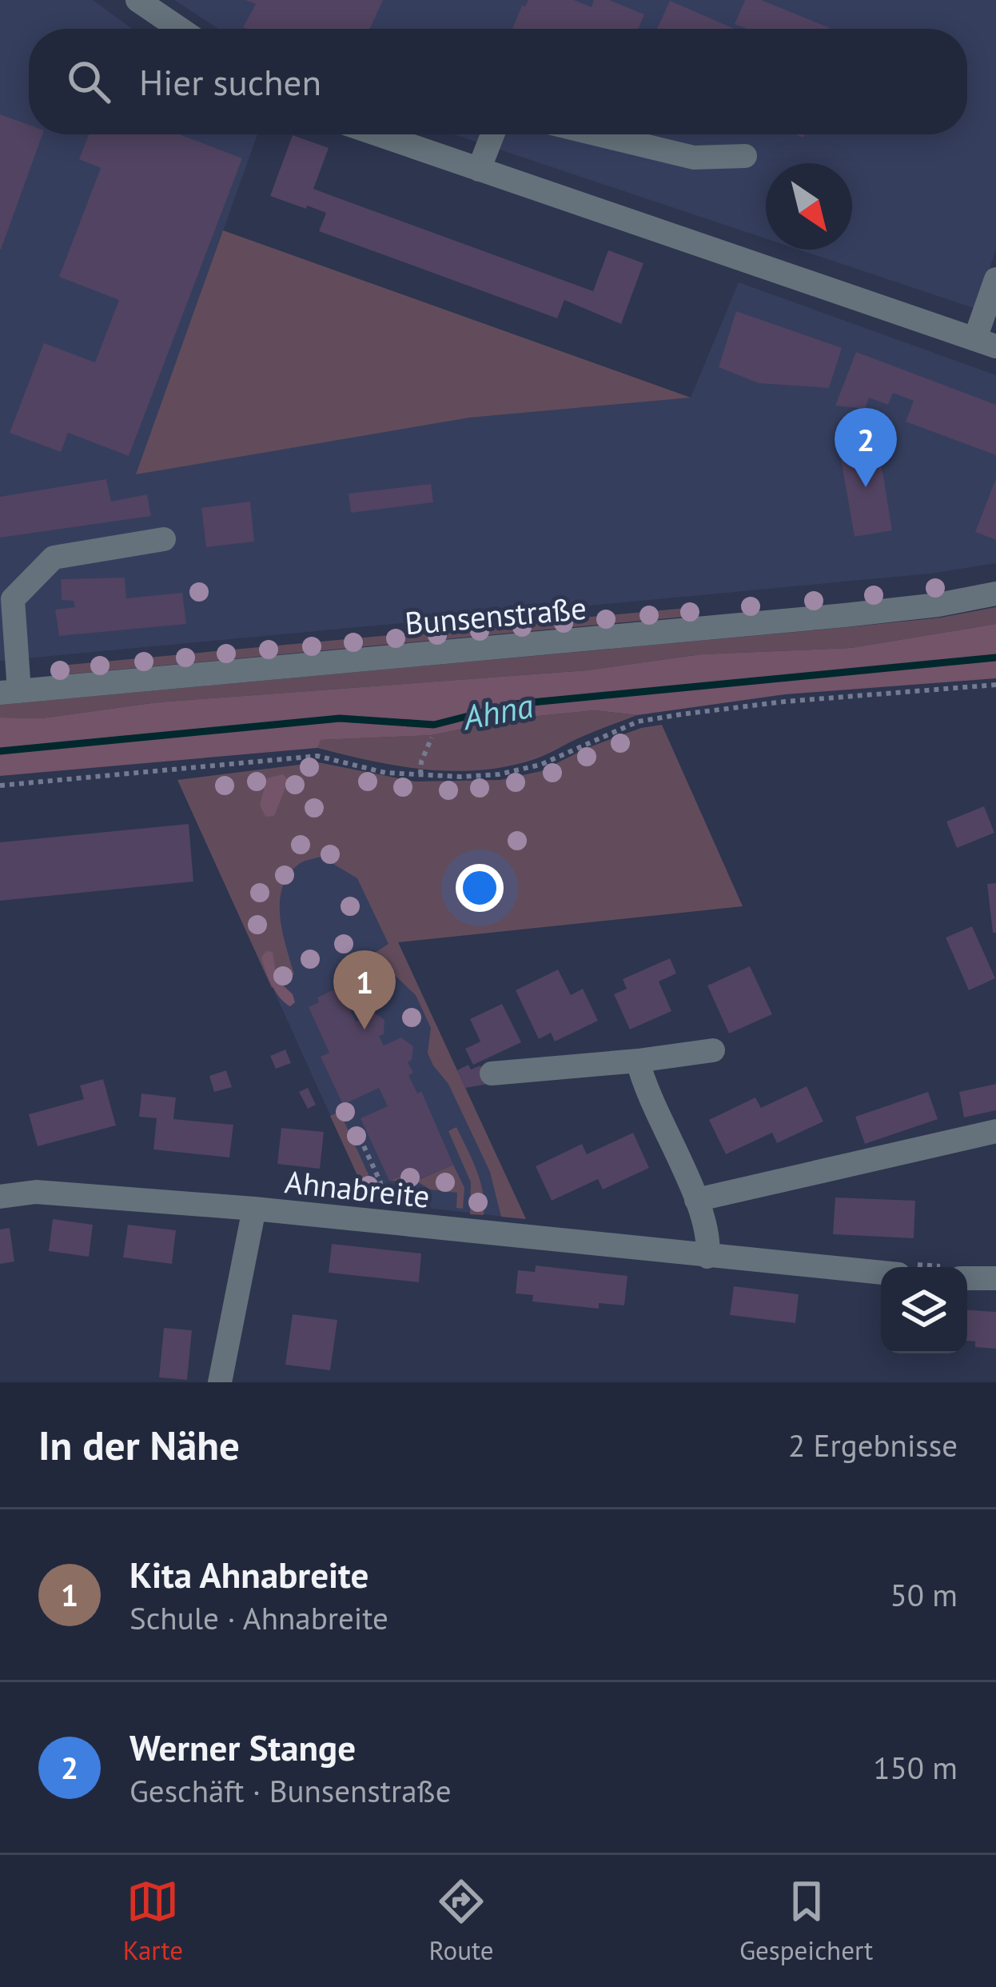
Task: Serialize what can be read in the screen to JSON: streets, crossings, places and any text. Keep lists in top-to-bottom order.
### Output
{
  "streets": {
    "street": ["Bunsenstraße", "Ahnabreite"]
  },
  "water": ["Ahna"],
  "north": "bottom right",
  "page": {
    "search": "Hier suchen",
    "pins": ["2", "1"],
    "heading": ["In der Nähe", "2 Ergebnisse"],
    "list": [
      {
        "mark": "1",
        "name": "Kita Ahnabreite",
        "note": "Schule · Ahnabreite",
        "value": "50 m"
      },
      {
        "mark": "2",
        "name": "Werner Stange",
        "note": "Geschäft · Bunsenstraße",
        "value": "150 m"
      }
    ],
    "nav": ["Karte", "Route", "Gespeichert"]
  }
}
